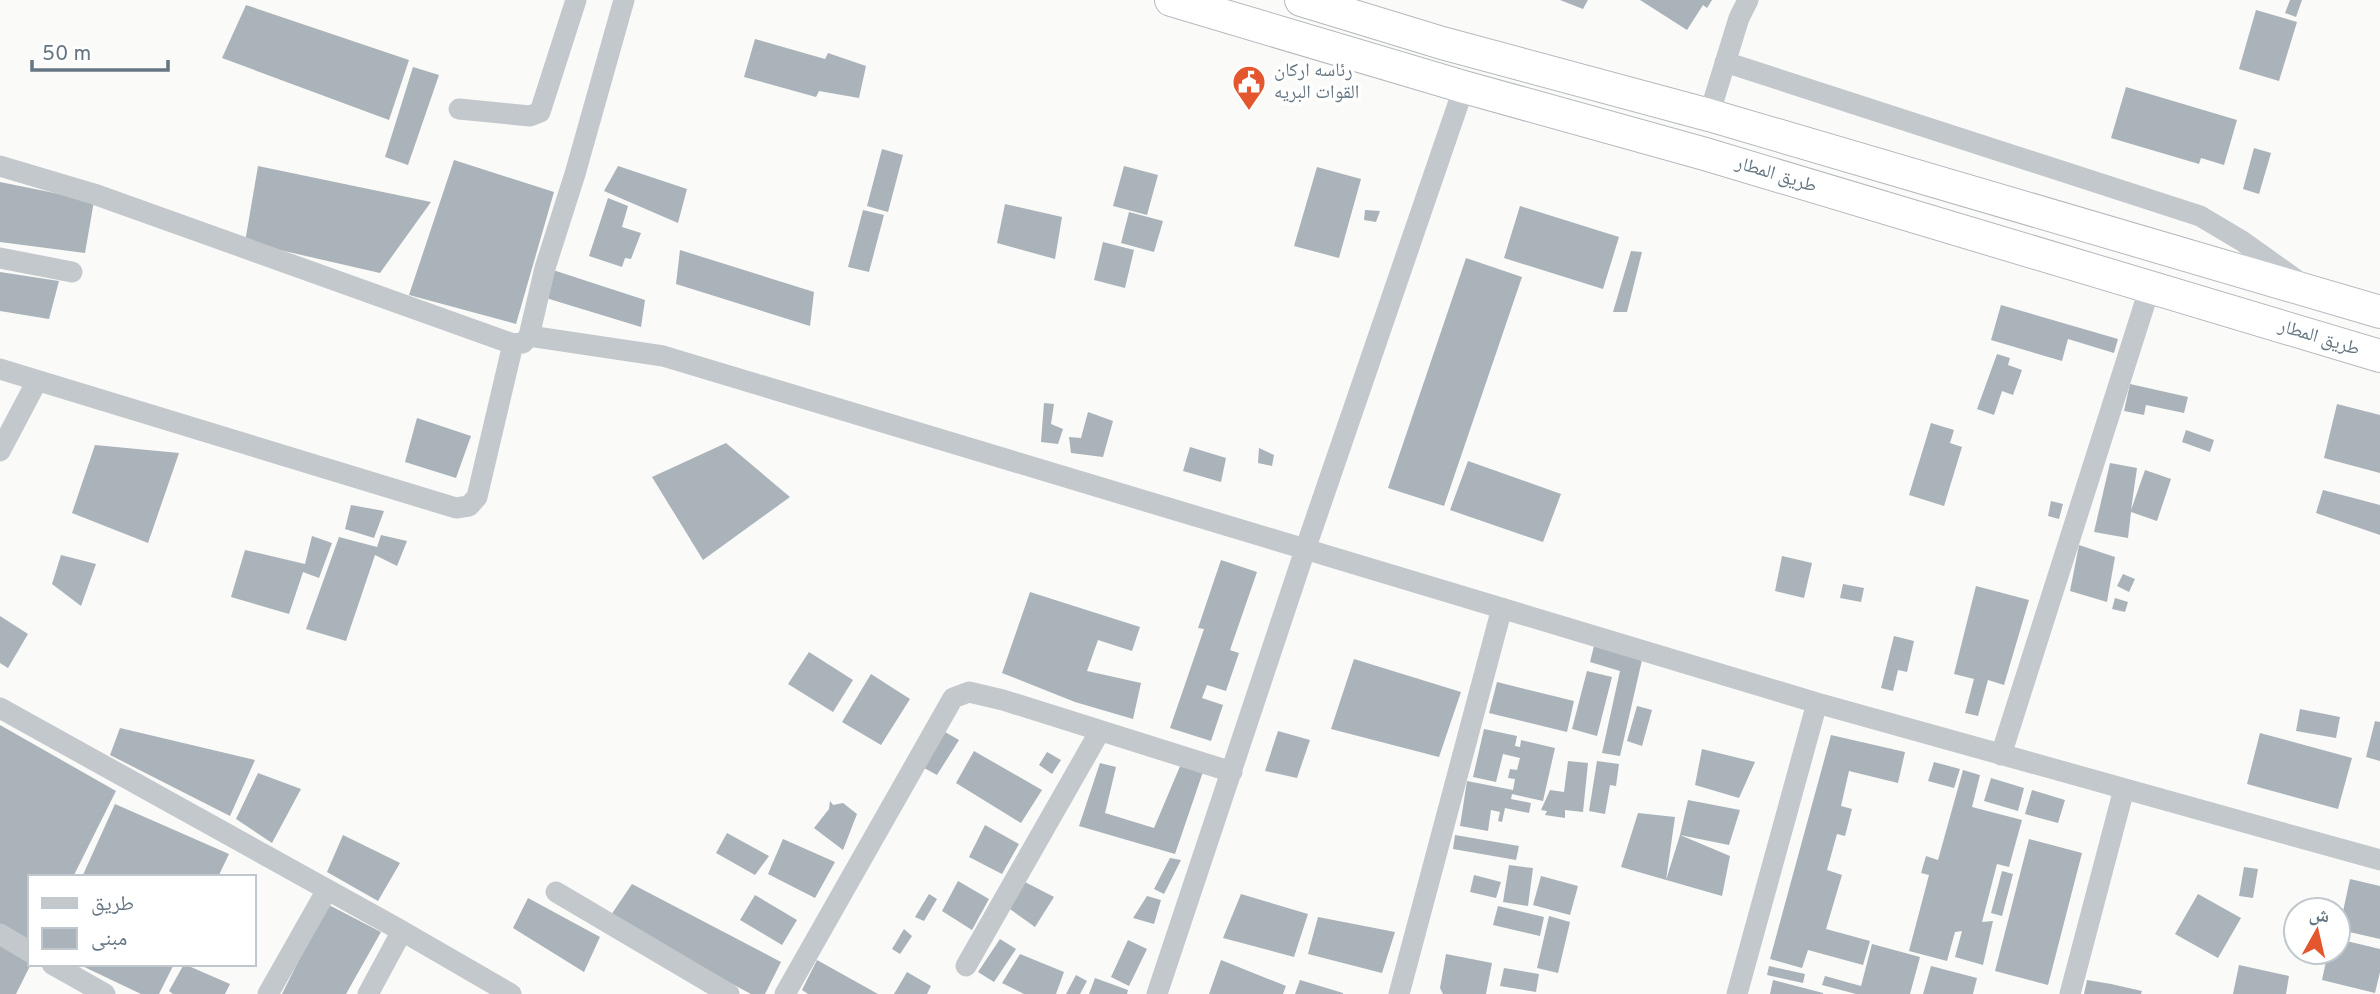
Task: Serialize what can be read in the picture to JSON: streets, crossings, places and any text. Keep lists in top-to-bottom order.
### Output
{
  "streets": {
    "highway": ["طريق المطار"]
  },
  "places": {
    "public building": ["رئاسه اركان القوات البريه"]
  },
  "legend": ["طريق", "مبنى"],
  "scale_bar": "50 m",
  "north": "top"
}
